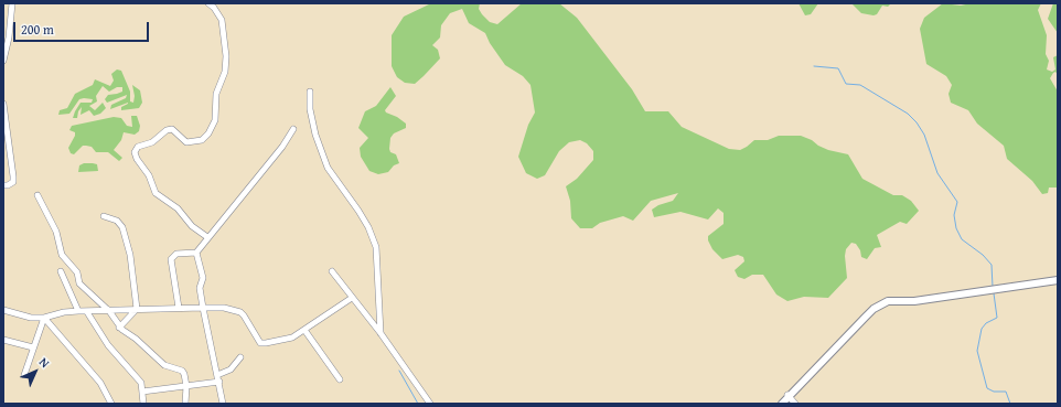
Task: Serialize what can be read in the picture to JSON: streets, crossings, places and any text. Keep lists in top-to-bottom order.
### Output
{
  "scale_bar": "200 m",
  "north": "top right"
}
